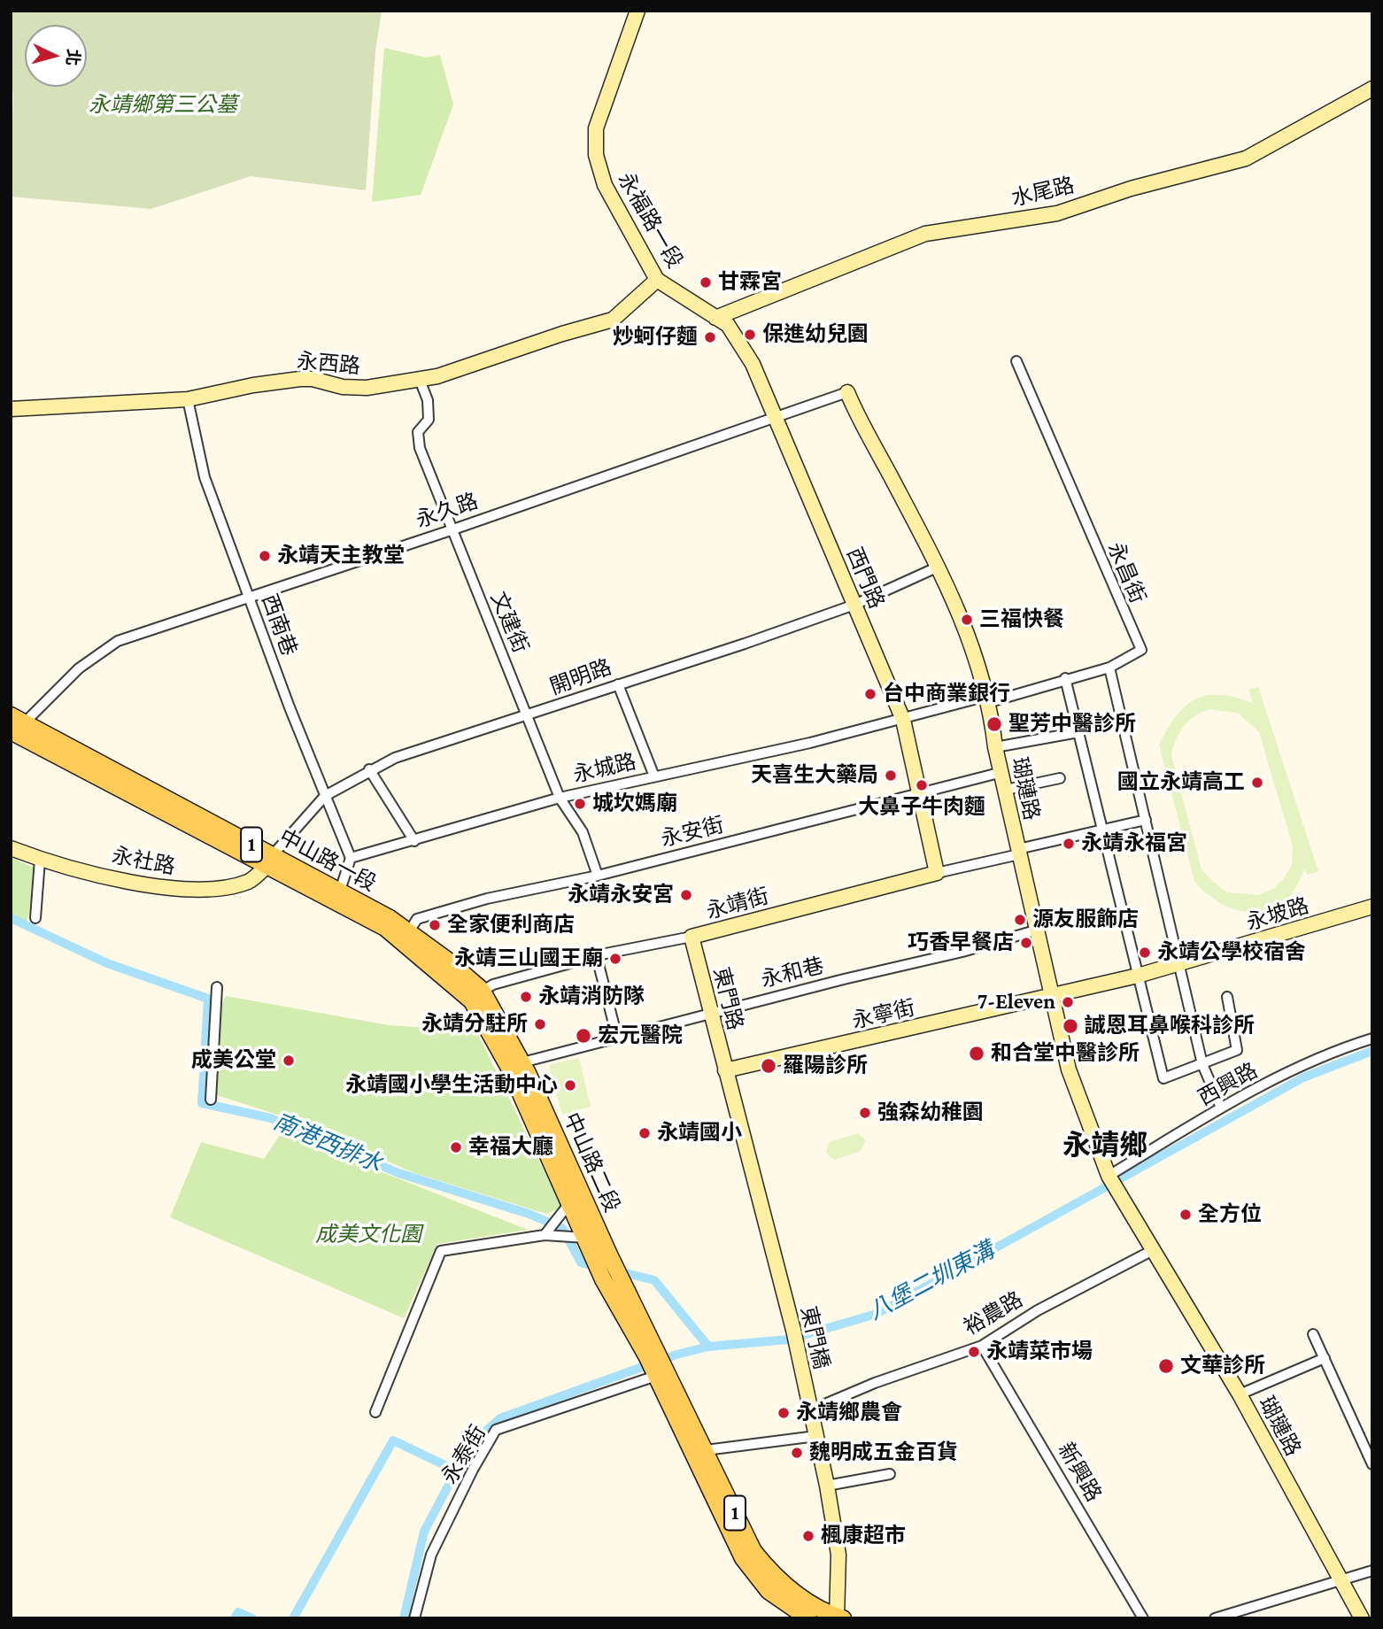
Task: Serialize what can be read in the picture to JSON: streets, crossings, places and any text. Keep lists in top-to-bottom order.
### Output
{
  "streets": {
    "main road": ["1", "中山路一段", "中山路二段"],
    "street": [
      "水尾路",
      "永福路一段",
      "永西路",
      "永久路",
      "永昌街",
      "西門路",
      "文建街",
      "西南巷",
      "開明路",
      "永城路",
      "瑚璉路",
      "永安街",
      "永社路",
      "永靖街",
      "永坡路",
      "永和巷",
      "東門路",
      "永寧街",
      "西興路",
      "裕農路",
      "東門橋",
      "永泰街",
      "新興路"
    ]
  },
  "crossings": [
    ["水尾路", "永福路一段"],
    ["水尾路", "西門路"],
    ["永福路一段", "永西路"],
    ["永福路一段", "西門路"],
    ["永西路", "文建街"],
    ["永西路", "西南巷"],
    ["永久路", "西門路"],
    ["永久路", "文建街"],
    ["永久路", "西南巷"],
    ["永久路", "瑚璉路"],
    ["永久路", "中山路一段"],
    ["永昌街", "永城路"],
    ["永昌街", "瑚璉路"],
    ["西門路", "開明路"],
    ["西門路", "永城路"],
    ["西門路", "永安街"],
    ["西門路", "永靖街"],
    ["文建街", "開明路"],
    ["文建街", "永城路"],
    ["文建街", "永安街"],
    ["西南巷", "開明路"],
    ["西南巷", "永城路"],
    ["開明路", "瑚璉路"],
    ["開明路", "中山路一段"],
    ["開明路", "永社路"],
    ["永城路", "瑚璉路"],
    ["瑚璉路", "永安街"],
    ["瑚璉路", "永靖街"],
    ["瑚璉路", "永坡路"],
    ["瑚璉路", "永和巷"],
    ["瑚璉路", "永寧街"],
    ["瑚璉路", "西興路"],
    ["瑚璉路", "裕農路"],
    ["永安街", "中山路一段"],
    ["1", "中山路二段"],
    ["1", "東門橋"],
    ["1", "永泰街"],
    ["中山路一段", "永社路"],
    ["中山路一段", "永靖街"],
    ["中山路一段", "中山路二段"],
    ["永靖街", "東門路"],
    ["永靖街", "中山路二段"],
    ["永坡路", "永寧街"],
    ["永和巷", "東門路"],
    ["永和巷", "中山路二段"],
    ["東門路", "永寧街"],
    ["東門路", "東門橋"],
    ["永寧街", "東門橋"],
    ["裕農路", "東門橋"],
    ["裕農路", "新興路"]
  ],
  "districts": ["永靖鄉"],
  "water": ["南港西排水", "八堡二圳東溝"],
  "parks": ["永靖鄉第三公墓", "成美文化園"],
  "places": [
    "甘霖宮",
    "保進幼兒園",
    "炒蚵仔麵",
    "永靖天主教堂",
    "三福快餐",
    "台中商業銀行",
    "聖芳中醫診所",
    "天喜生大藥局",
    "國立永靖高工",
    "大鼻子牛肉麵",
    "城坎媽廟",
    "永靖永福宮",
    "永靖永安宮",
    "源友服飾店",
    "全家便利商店",
    "巧香早餐店",
    "永靖公學校宿舍",
    "永靖三山國王廟",
    "永靖消防隊",
    "7-Eleven",
    "永靖分駐所",
    "誠恩耳鼻喉科診所",
    "宏元醫院",
    "和合堂中醫診所",
    "成美公堂",
    "羅陽診所",
    "永靖國小學生活動中心",
    "強森幼稚園",
    "永靖國小",
    "幸福大廳",
    "全方位",
    "永靖菜市場",
    "文華診所",
    "永靖鄉農會",
    "魏明成五金百貨",
    "楓康超市"
  ],
  "north": "right"
}
